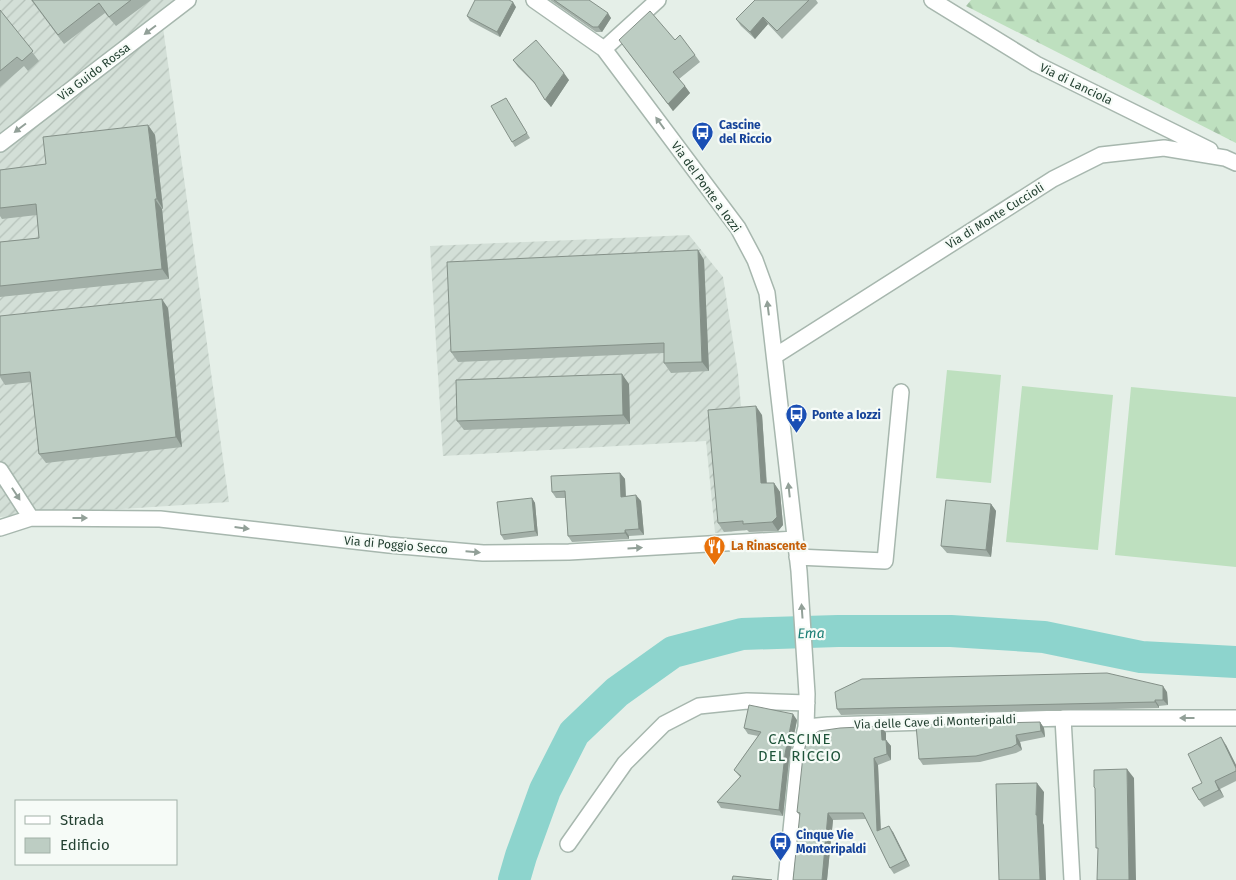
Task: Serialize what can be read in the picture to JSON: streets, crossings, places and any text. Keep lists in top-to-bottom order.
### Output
{
  "streets": {
    "street": [
      "Via Guido Rossa",
      "Via di Lanciola",
      "Via del Ponte a Iozzi",
      "Via di Monte Cuccioli",
      "Via di Poggio Secco",
      "Via delle Cave di Monteripaldi"
    ]
  },
  "crossings": [
    ["Via di Lanciola", "Via di Monte Cuccioli"],
    ["Via del Ponte a Iozzi", "Via di Monte Cuccioli"],
    ["Via del Ponte a Iozzi", "Via di Poggio Secco"],
    ["Via del Ponte a Iozzi", "Via delle Cave di Monteripaldi"]
  ],
  "one_way": [
    "Via Guido Rossa",
    "Via del Ponte a Iozzi",
    "Via di Poggio Secco",
    "Via delle Cave di Monteripaldi"
  ],
  "districts": ["CASCINE DEL RICCIO"],
  "water": ["Ema"],
  "places": {
    "bus stop": ["Cascine del Riccio", "Ponte a Iozzi", "Cinque Vie Monteripaldi"],
    "restaurant": ["La Rinascente"]
  },
  "legend": ["Strada", "Edificio"]
}
